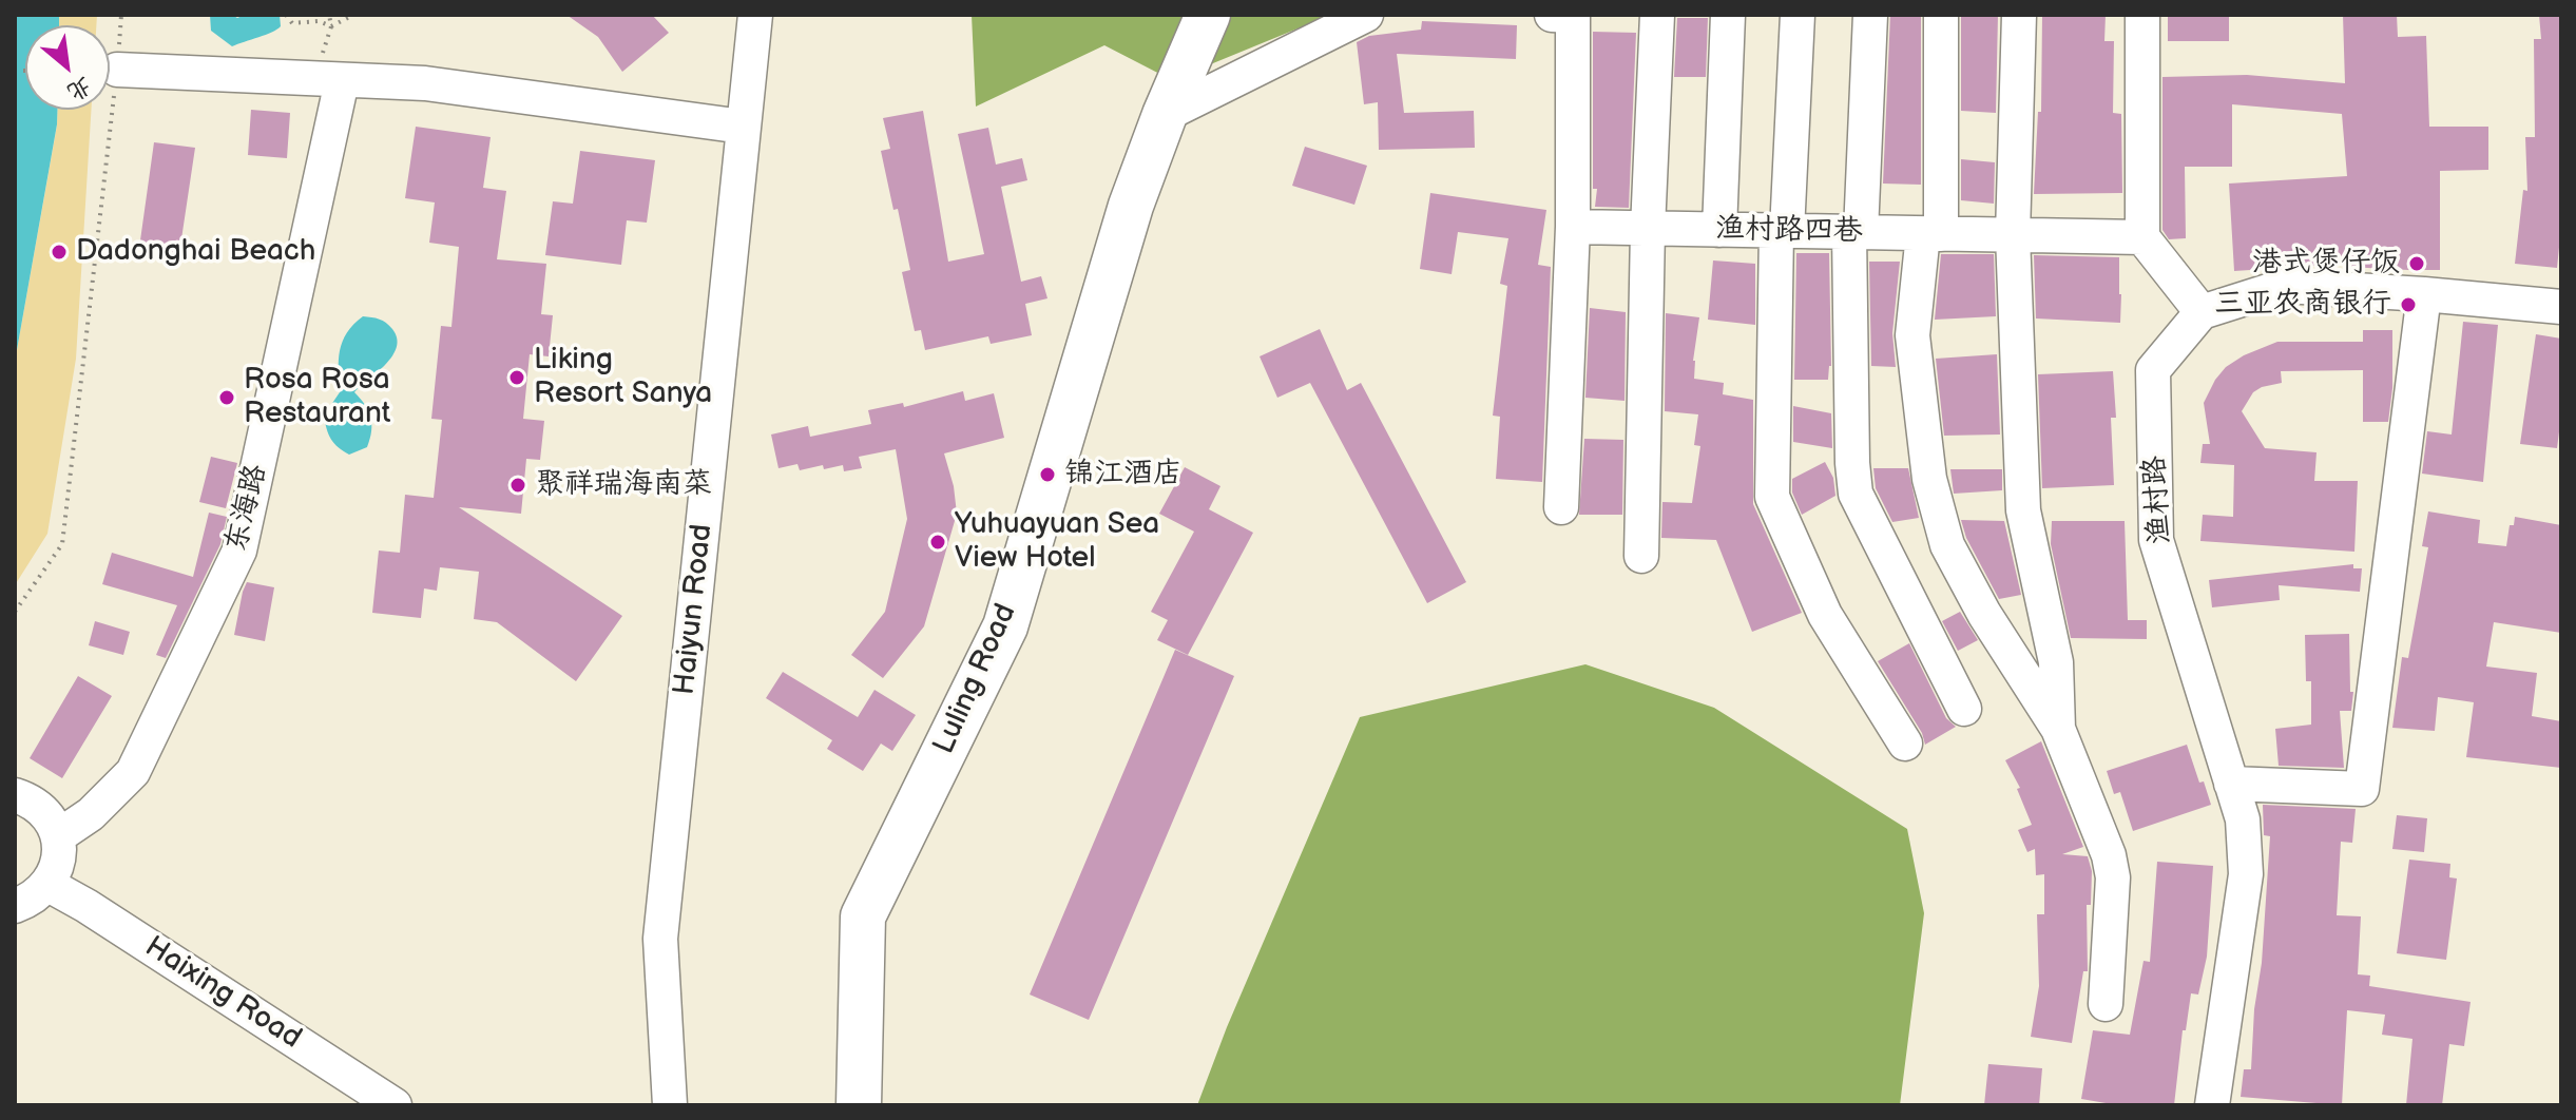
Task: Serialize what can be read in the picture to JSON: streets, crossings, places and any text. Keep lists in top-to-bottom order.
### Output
{
  "streets": {
    "main road": ["Luling Road"],
    "street": [
      "渔村路四巷",
      "渔村路",
      "东海路",
      "Haiyun Road",
      "Haixing Road"
    ]
  },
  "places": [
    "Dadonghai Beach",
    "港式煲仔饭",
    "三亚农商银行",
    "Liking Resort Sanya",
    "Rosa Rosa Restaurant",
    "锦江酒店",
    "聚祥瑞海南菜",
    "Yuhuayuan Sea View Hotel"
  ],
  "north": "bottom right"
}
